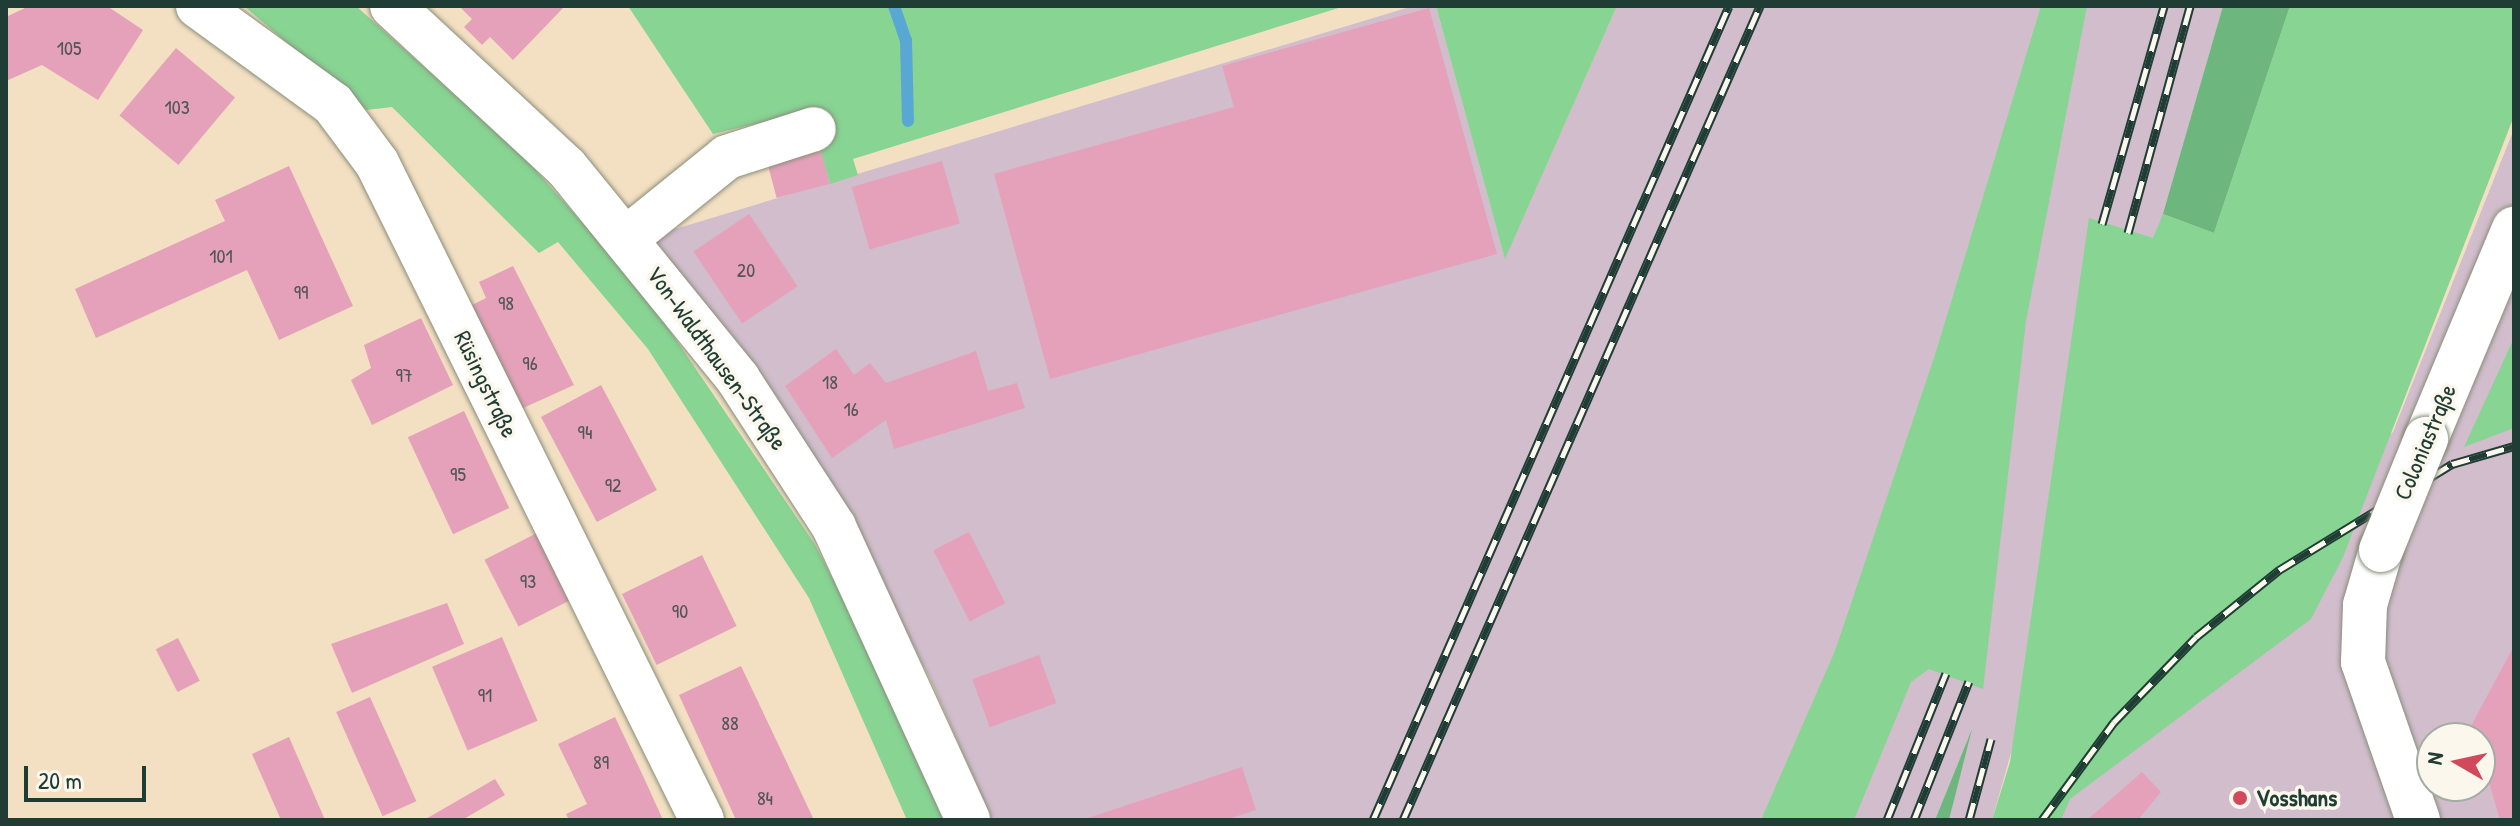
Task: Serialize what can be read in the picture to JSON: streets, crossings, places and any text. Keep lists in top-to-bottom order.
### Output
{
  "streets": {
    "street": ["Von-Waldthausen-Straße", "Rüsingstraße", "Coloniastraße"]
  },
  "places": ["Vosshans"],
  "house_numbers": [
    "105",
    "103",
    "101",
    "20",
    "99",
    "98",
    "96",
    "97",
    "18",
    "16",
    "94",
    "95",
    "92",
    "93",
    "90",
    "91",
    "88",
    "89",
    "84"
  ],
  "scale_bar": "20 m",
  "north": "left"
}
